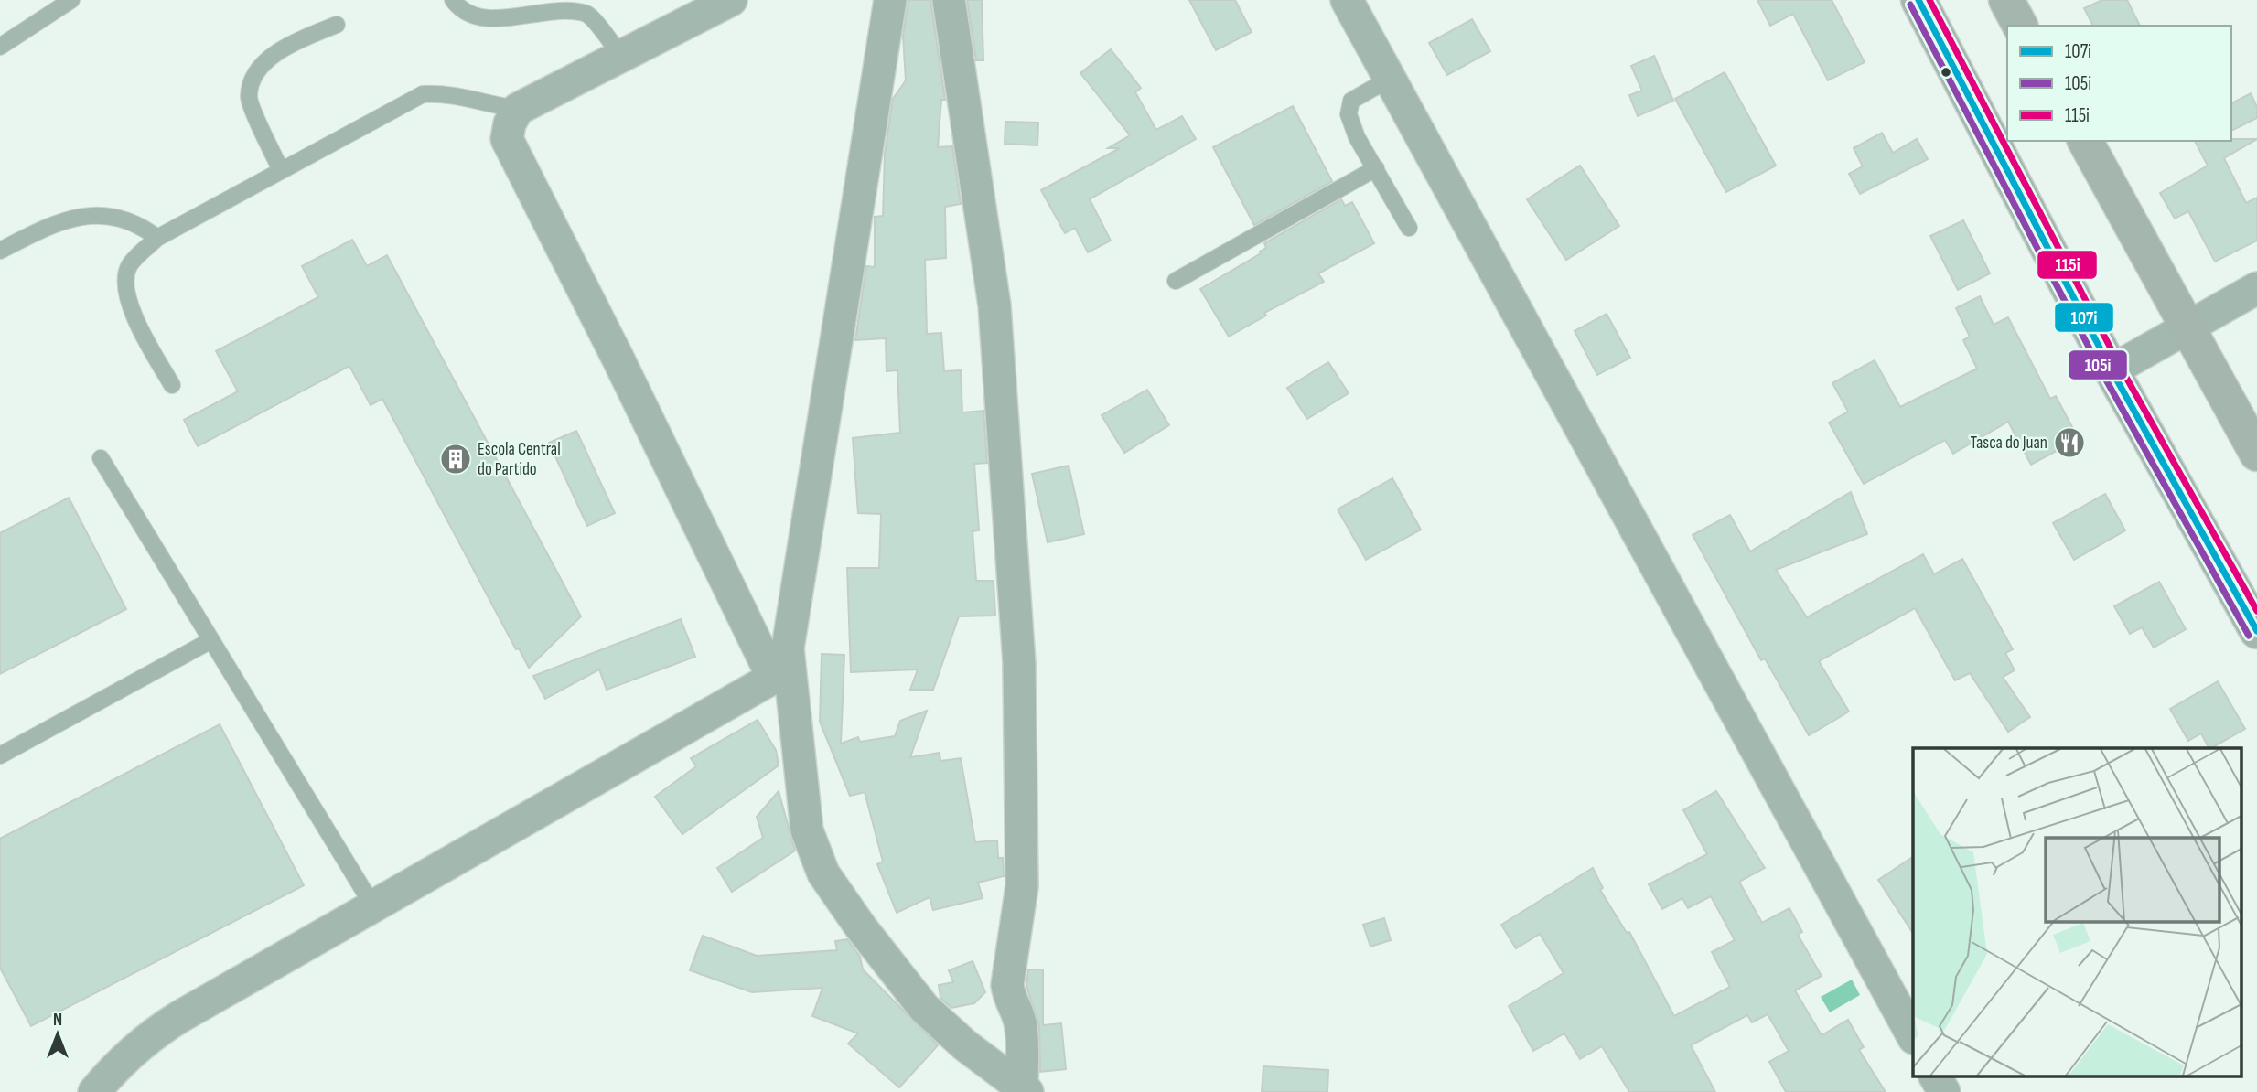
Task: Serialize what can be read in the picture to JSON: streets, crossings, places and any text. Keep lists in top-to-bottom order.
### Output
{
  "places": {
    "restaurant": ["Tasca do Juan"],
    "building": ["Escola Central do Partido"]
  },
  "lines": ["transit line 107i", "transit line 115i", "transit line 105i"],
  "legend": ["107i", "105i", "115i"],
  "north": "top"
}
